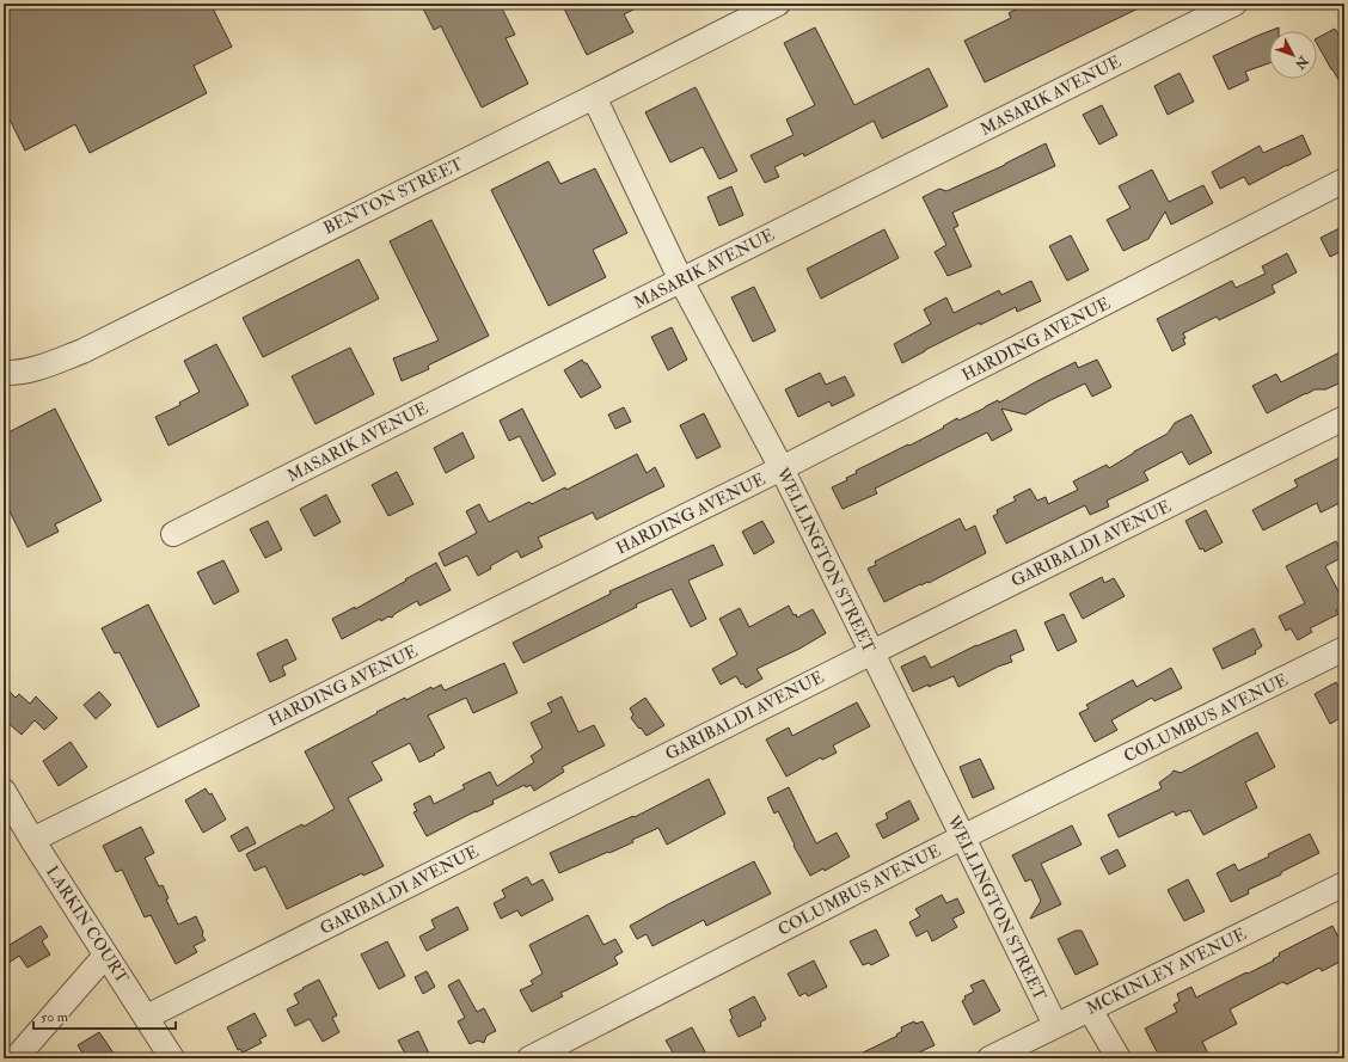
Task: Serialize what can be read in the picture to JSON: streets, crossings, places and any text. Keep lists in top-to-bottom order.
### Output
{
  "streets": {
    "street": [
      "MASARIK AVENUE",
      "BENTON STREET",
      "HARDING AVENUE",
      "GARIBALDI AVENUE",
      "WELLINGTON STREET",
      "COLUMBUS AVENUE",
      "LARKIN COURT",
      "MCKINLEY AVENUE"
    ]
  },
  "crossings": [
    ["MASARIK AVENUE", "WELLINGTON STREET"],
    ["BENTON STREET", "WELLINGTON STREET"],
    ["HARDING AVENUE", "WELLINGTON STREET"],
    ["HARDING AVENUE", "LARKIN COURT"],
    ["GARIBALDI AVENUE", "WELLINGTON STREET"],
    ["GARIBALDI AVENUE", "LARKIN COURT"],
    ["WELLINGTON STREET", "COLUMBUS AVENUE"],
    ["WELLINGTON STREET", "MCKINLEY AVENUE"]
  ],
  "scale_bar": "50 m",
  "north": "bottom right"
}
